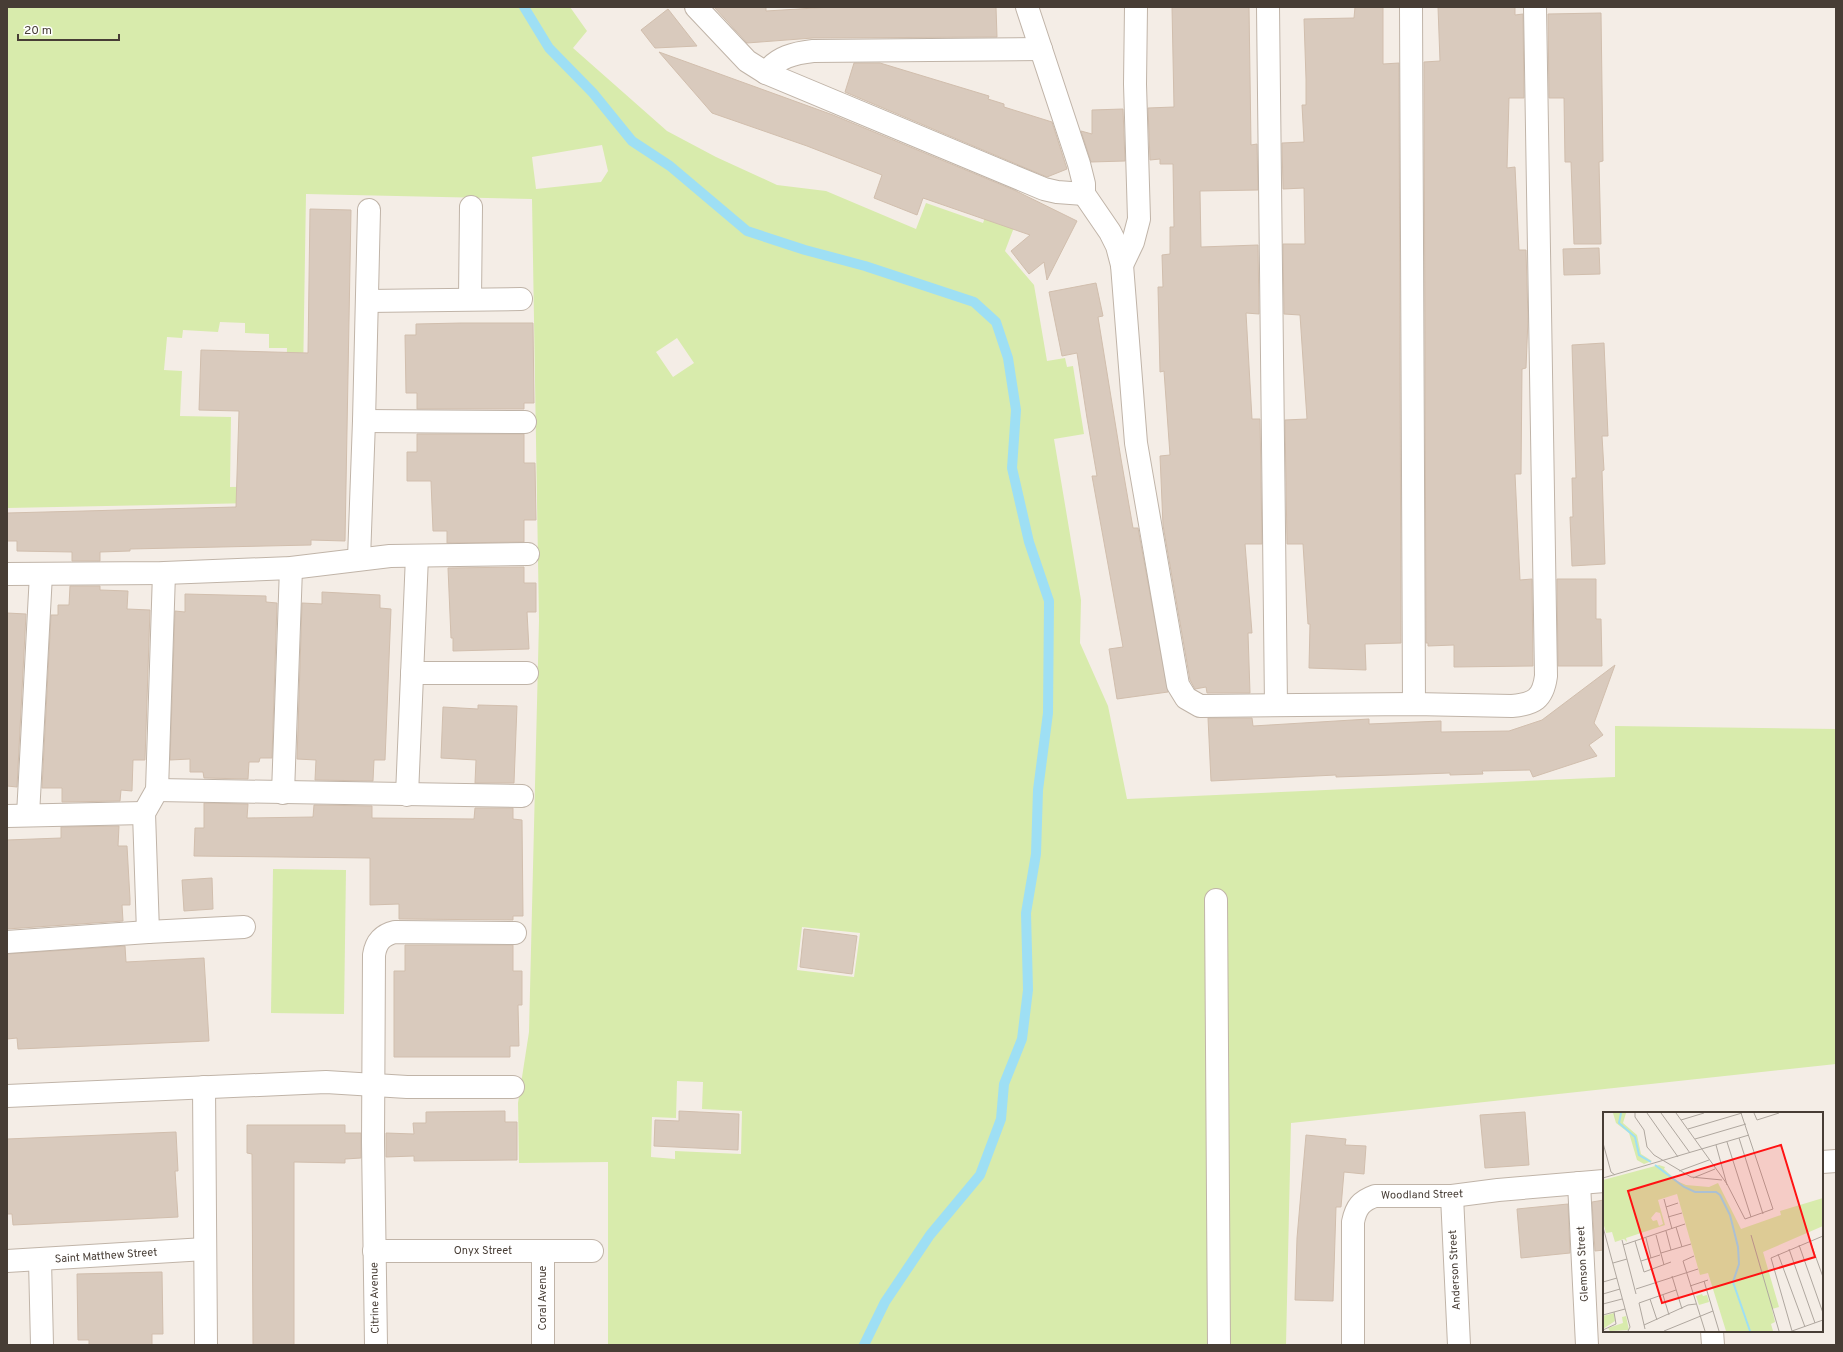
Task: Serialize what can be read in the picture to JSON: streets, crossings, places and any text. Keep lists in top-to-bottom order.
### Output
{
  "streets": {
    "street": [
      "Woodland Street",
      "Onyx Street",
      "Saint Matthew Street",
      "Glemson Street",
      "Anderson Street",
      "Citrine Avenue",
      "Coral Avenue"
    ]
  },
  "crossings": [
    ["Woodland Street", "Glemson Street"],
    ["Woodland Street", "Anderson Street"],
    ["Onyx Street", "Citrine Avenue"],
    ["Onyx Street", "Coral Avenue"]
  ],
  "scale_bar": "20 m"
}
